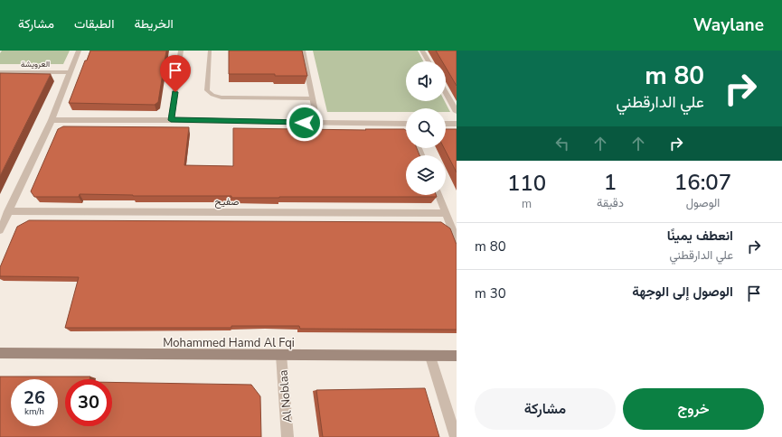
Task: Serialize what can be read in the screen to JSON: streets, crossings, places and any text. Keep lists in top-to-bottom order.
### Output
{
  "streets": {
    "street": [
      "العرويشة",
      "صفيح",
      "Mohammed Hamd Al Fqi",
      "Al Noblaa"
    ]
  },
  "crossings": [
    ["Mohammed Hamd Al Fqi", "Al Noblaa"]
  ],
  "page": {
    "header": "Waylane",
    "nav": ["الخريطة", "الطبقات", "مشاركة"],
    "turn": ["80 m", "علي الدارقطني"],
    "eta": [
      "16:07",
      "الوصول",
      "1",
      "دقيقة",
      "110",
      "m"
    ],
    "list": [
      {
        "name": "انعطف يمينًا",
        "note": "علي الدارقطني",
        "value": "80 m"
      },
      {
        "name": "الوصول إلى الوجهة",
        "value": "30 m"
      }
    ],
    "speed": "26 km/h",
    "limit": "30",
    "buttons": ["خروج", "مشاركة"]
  }
}
